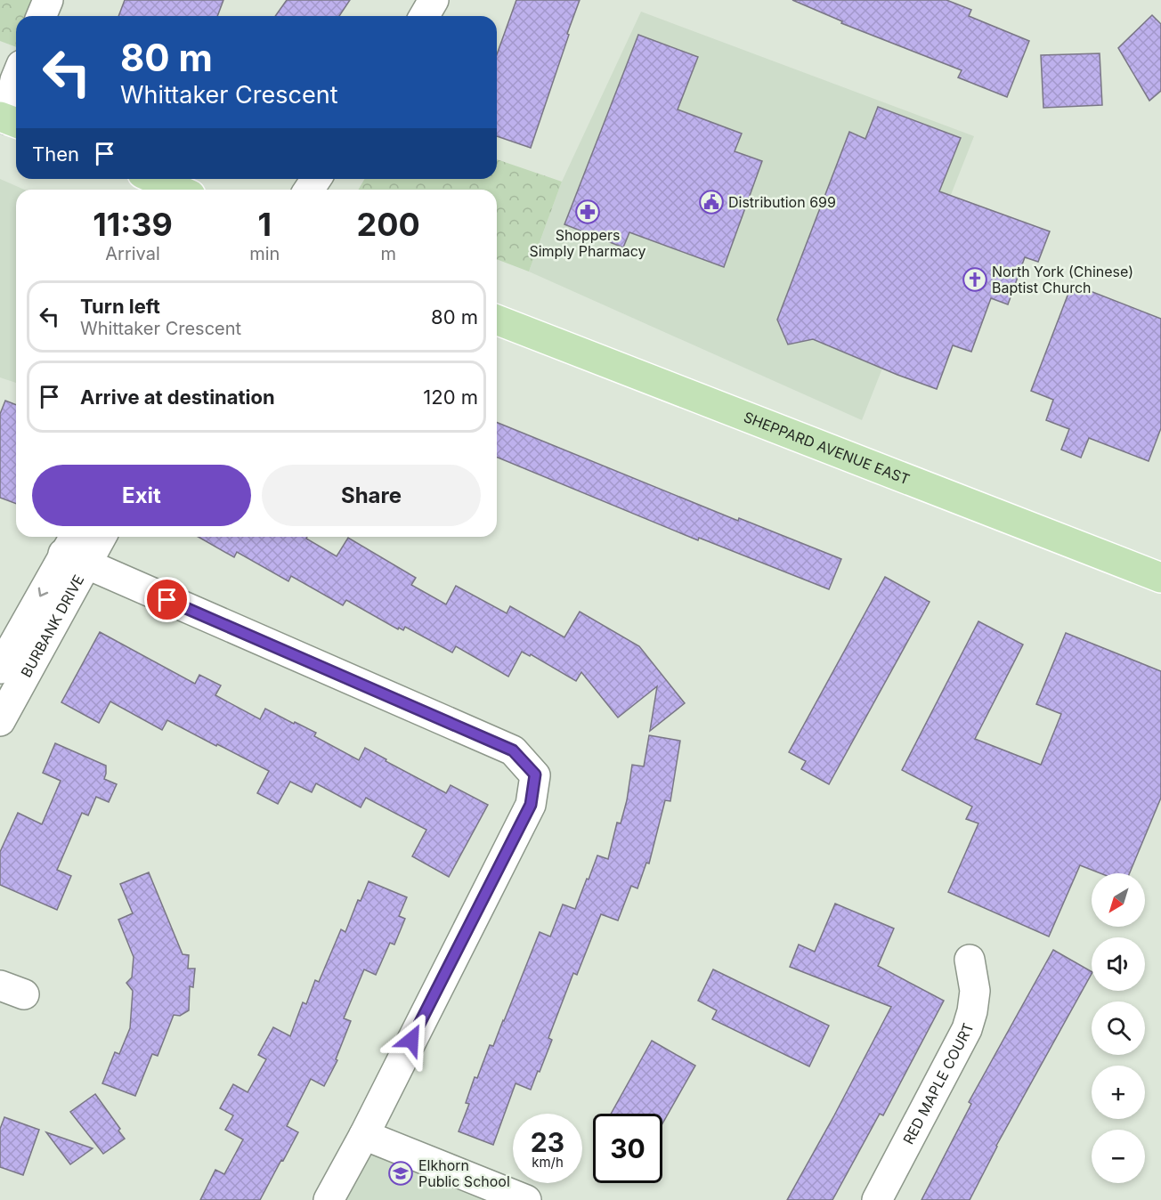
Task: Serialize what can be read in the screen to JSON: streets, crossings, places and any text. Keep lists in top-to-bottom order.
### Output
{
  "streets": {
    "main road": ["SHEPPARD AVENUE EAST"],
    "street": ["BURBANK DRIVE", "RED MAPLE COURT"]
  },
  "places": {
    "public building": ["Distribution 699"],
    "pharmacy": ["Shoppers Simply Pharmacy"],
    "church": ["North York (Chinese) Baptist Church"],
    "school or university": ["Elkhorn Public School"]
  },
  "north": "bottom left",
  "page": {
    "turn": ["80 m", "Whittaker Crescent"],
    "then": "Then",
    "eta": [
      "11:39",
      "Arrival",
      "1",
      "min",
      "200",
      "m"
    ],
    "list": [
      {
        "name": "Turn left",
        "note": "Whittaker Crescent",
        "value": "80 m"
      },
      {
        "name": "Arrive at destination",
        "value": "120 m"
      }
    ],
    "buttons": ["Exit", "Share"],
    "map_buttons": ["+", "−"],
    "speed": "23 km/h",
    "limit": "30"
  }
}
